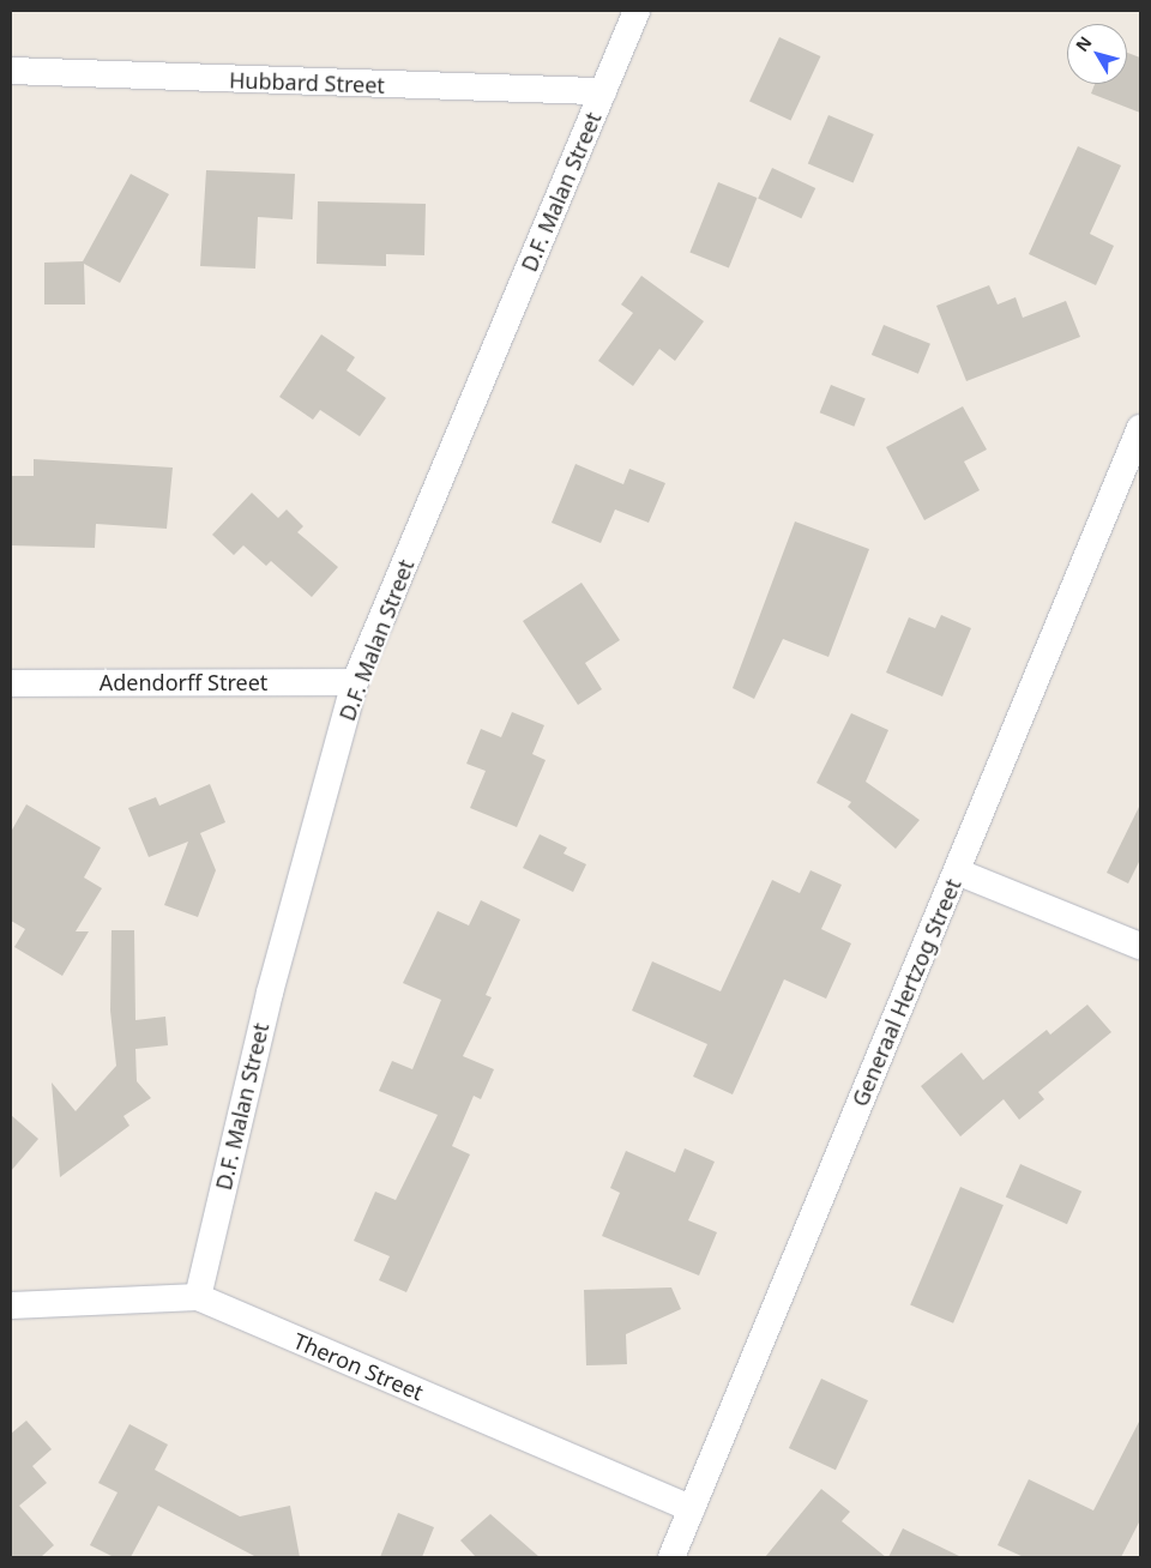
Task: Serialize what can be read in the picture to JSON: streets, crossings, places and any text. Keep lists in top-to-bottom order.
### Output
{
  "streets": {
    "street": [
      "Hubbard Street",
      "D.F. Malan Street",
      "Adendorff Street",
      "Generaal Hertzog Street",
      "Theron Street"
    ]
  },
  "crossings": [
    ["Hubbard Street", "D.F. Malan Street"],
    ["D.F. Malan Street", "Adendorff Street"],
    ["D.F. Malan Street", "Theron Street"],
    ["Generaal Hertzog Street", "Theron Street"]
  ],
  "north": "top left"
}
